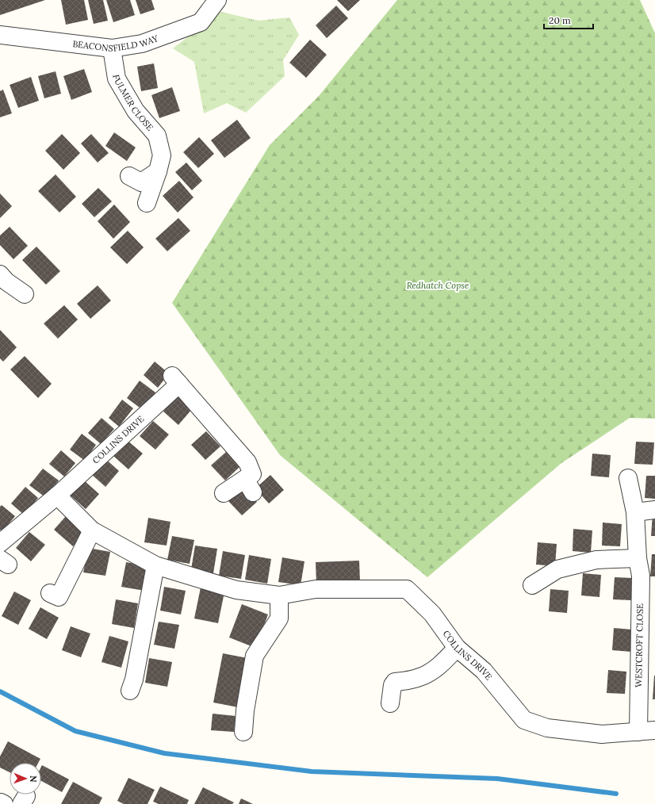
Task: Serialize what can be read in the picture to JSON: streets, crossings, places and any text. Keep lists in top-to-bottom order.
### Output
{
  "streets": {
    "street": [
      "BEACONSFIELD WAY",
      "FULMER CLOSE",
      "COLLINS DRIVE",
      "WESTCROFT CLOSE"
    ]
  },
  "crossings": [
    ["BEACONSFIELD WAY", "FULMER CLOSE"],
    ["COLLINS DRIVE", "WESTCROFT CLOSE"]
  ],
  "parks": ["Redhatch Copse"],
  "scale_bar": "20 m",
  "north": "right"
}
